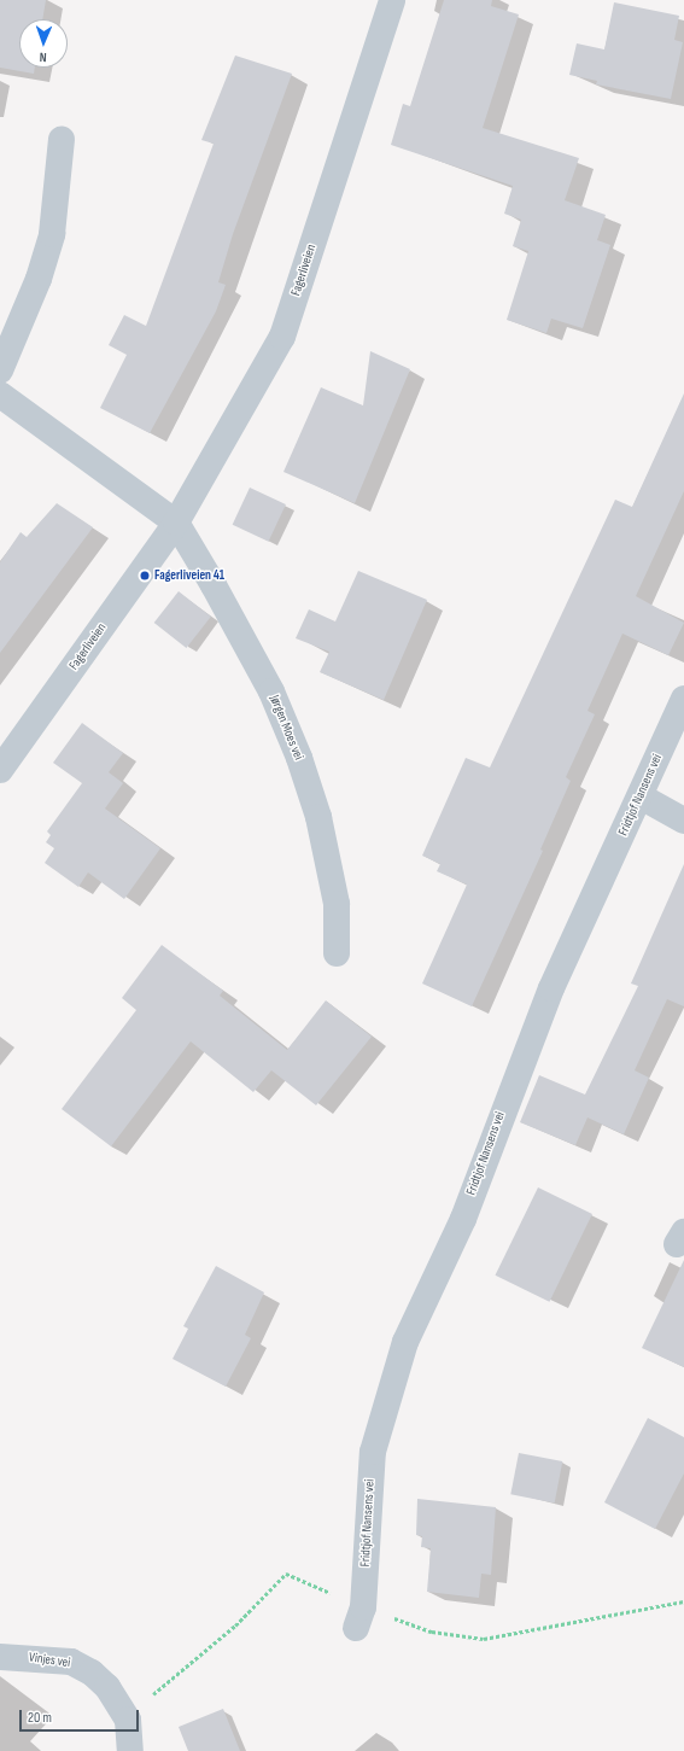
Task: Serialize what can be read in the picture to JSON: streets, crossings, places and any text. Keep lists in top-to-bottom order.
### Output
{
  "streets": {
    "street": [
      "Fagerliveien",
      "Jørgen Moes vei",
      "Fridtjof Nansens vei",
      "Vinjes vei"
    ]
  },
  "crossings": [
    ["Fagerliveien", "Jørgen Moes vei"]
  ],
  "places": ["Fagerliveien 41"],
  "scale_bar": "20 m",
  "north": "bottom"
}
